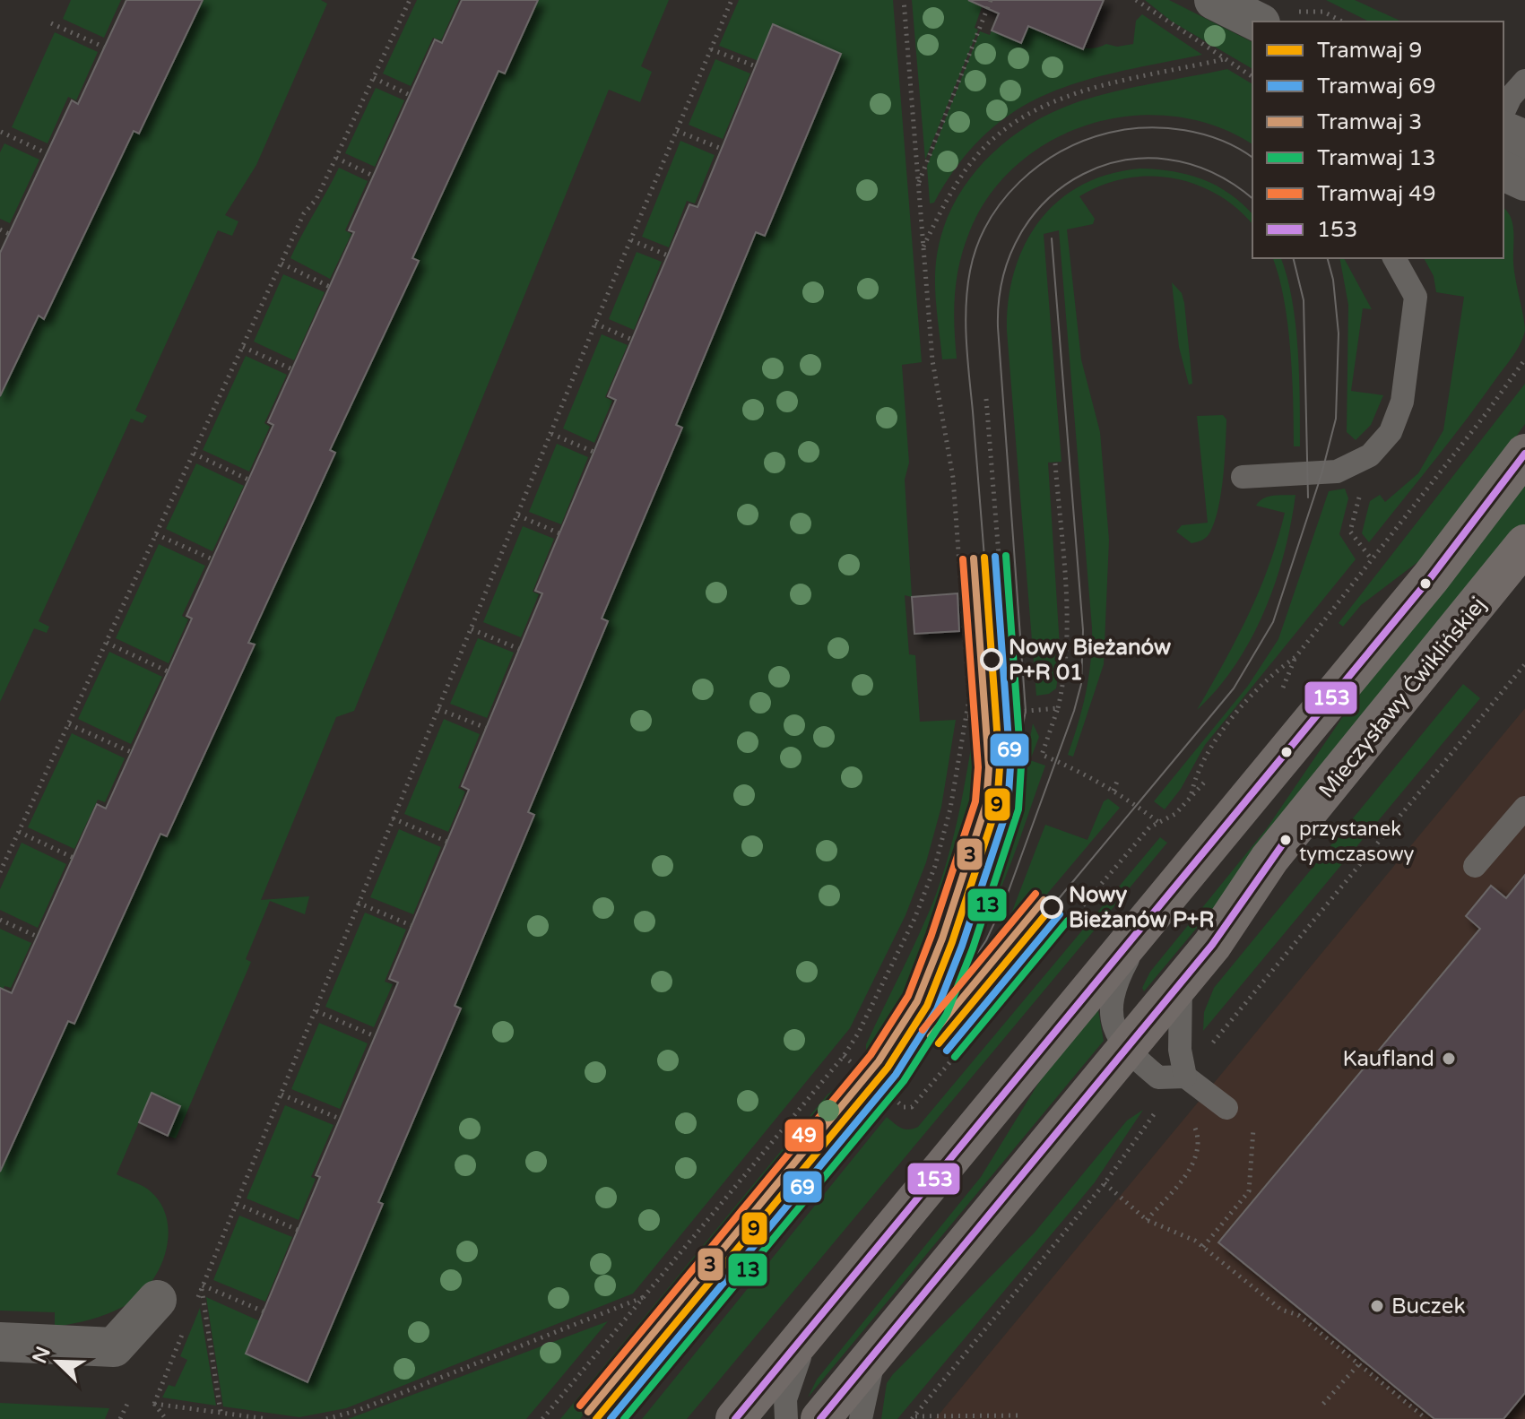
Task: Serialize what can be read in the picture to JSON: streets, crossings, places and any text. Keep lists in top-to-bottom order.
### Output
{
  "streets": {
    "street": ["Mieczysławy Ćwiklińskiej"]
  },
  "places": [
    "Nowy Bieżanów P+R 01",
    "przystanek tymczasowy",
    "Nowy Bieżanów P+R",
    "Kaufland",
    "Buczek"
  ],
  "lines": [
    "transit line 153",
    "tram line 13",
    "tram line 69",
    "tram line 9",
    "tram line 3",
    "tram line 49"
  ],
  "legend": [
    "Tramwaj 9",
    "Tramwaj 69",
    "Tramwaj 3",
    "Tramwaj 13",
    "Tramwaj 49",
    "153"
  ],
  "north": "top left"
}
